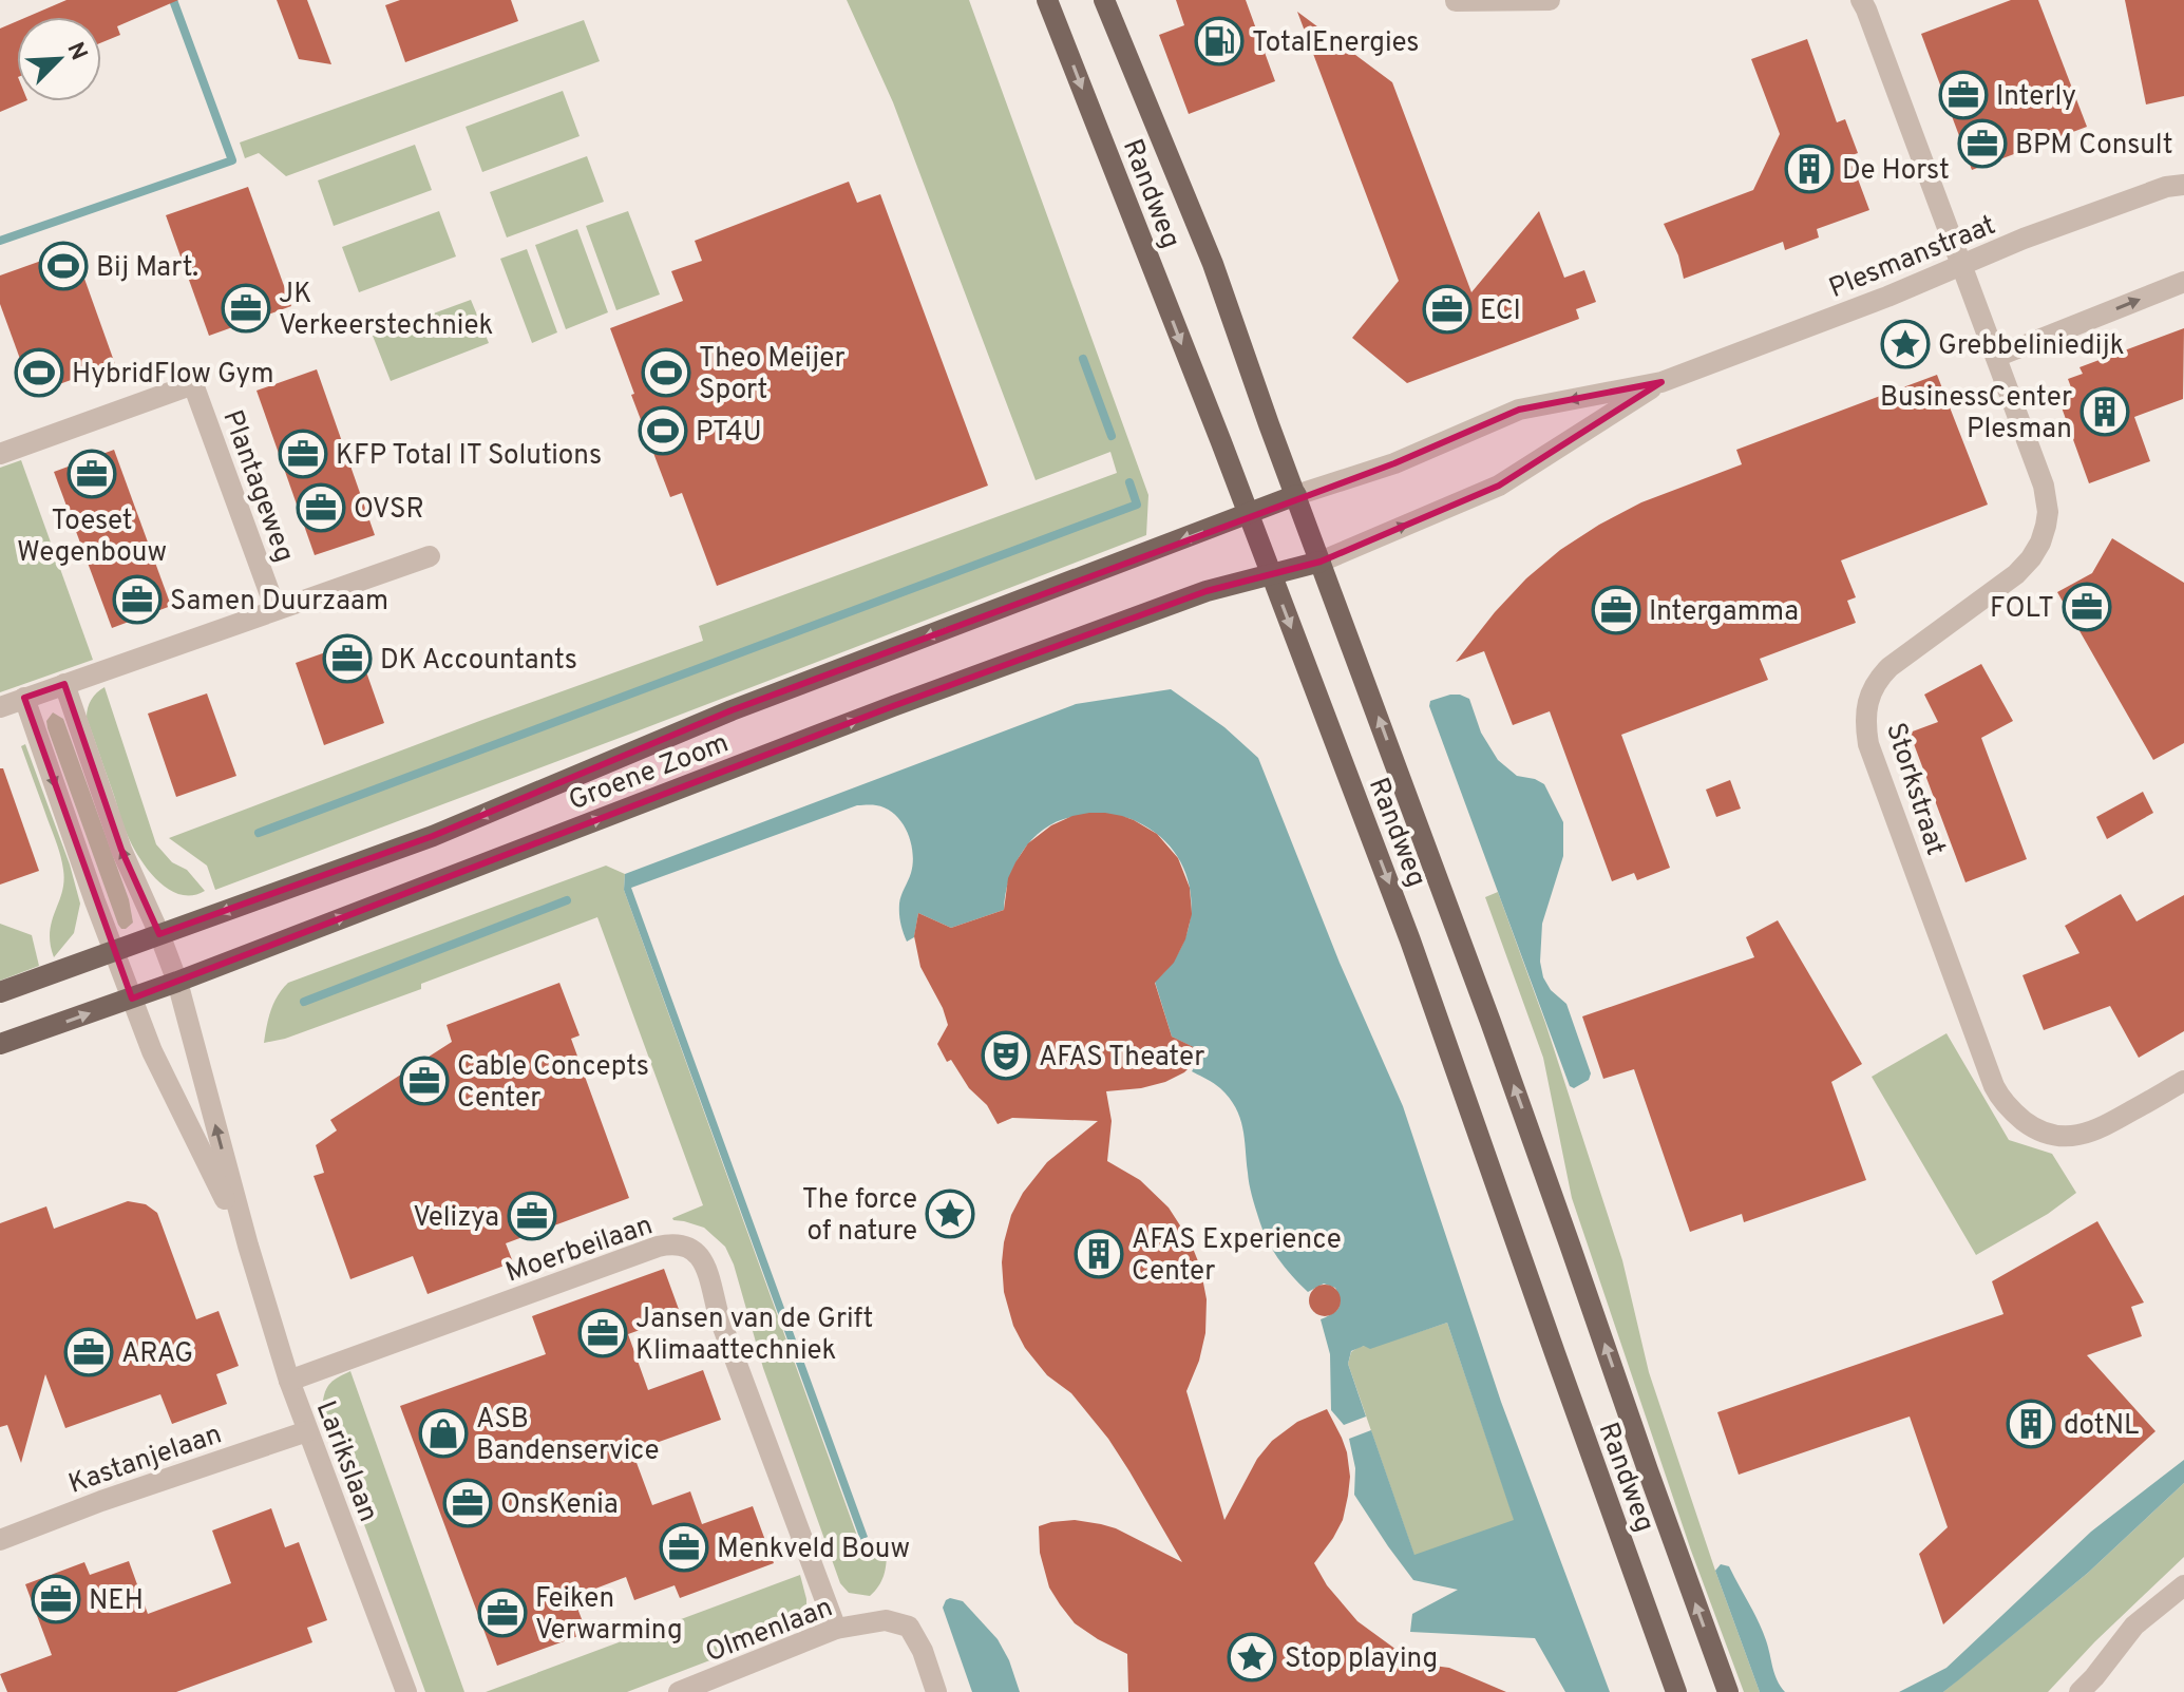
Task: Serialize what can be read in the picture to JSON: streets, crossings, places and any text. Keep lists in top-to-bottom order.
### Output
{
  "streets": {
    "main road": ["Randweg", "Groene Zoom"],
    "street": [
      "Plesmanstraat",
      "Plantageweg",
      "Storkstraat",
      "Moerbeilaan",
      "Kastanjelaan",
      "Larikslaan",
      "Olmenlaan"
    ]
  },
  "crossings": [
    ["Randweg", "Plesmanstraat"],
    ["Randweg", "Groene Zoom"],
    ["Plesmanstraat", "Groene Zoom"],
    ["Plesmanstraat", "Storkstraat"],
    ["Groene Zoom", "Larikslaan"],
    ["Moerbeilaan", "Larikslaan"],
    ["Moerbeilaan", "Olmenlaan"],
    ["Kastanjelaan", "Larikslaan"]
  ],
  "places": {
    "fuel station": ["TotalEnergies"],
    "office": [
      "Interly",
      "BPM Consult",
      "JK Verkeerstechniek",
      "ECI",
      "KFP Total IT Solutions",
      "Toeset Wegenbouw",
      "OVSR",
      "Samen Duurzaam",
      "FOLT",
      "Intergamma",
      "DK Accountants",
      "Cable Concepts Center",
      "Velizya",
      "Jansen van de Grift Klimaattechniek",
      "ARAG",
      "OnsKenia",
      "Menkveld Bouw",
      "NEH",
      "Feiken Verwarming"
    ],
    "building": [
      "De Horst",
      "BusinessCenter Plesman",
      "AFAS Experience Center",
      "dotNL"
    ],
    "sports": [
      "Bij Mart.",
      "HybridFlow Gym",
      "Theo Meijer Sport",
      "PT4U"
    ],
    "place": ["Grebbeliniedijk", "The force of nature", "Stop playing"],
    "theatre": ["AFAS Theater"],
    "shop": ["ASB Bandenservice"]
  },
  "north": "top right"
}
